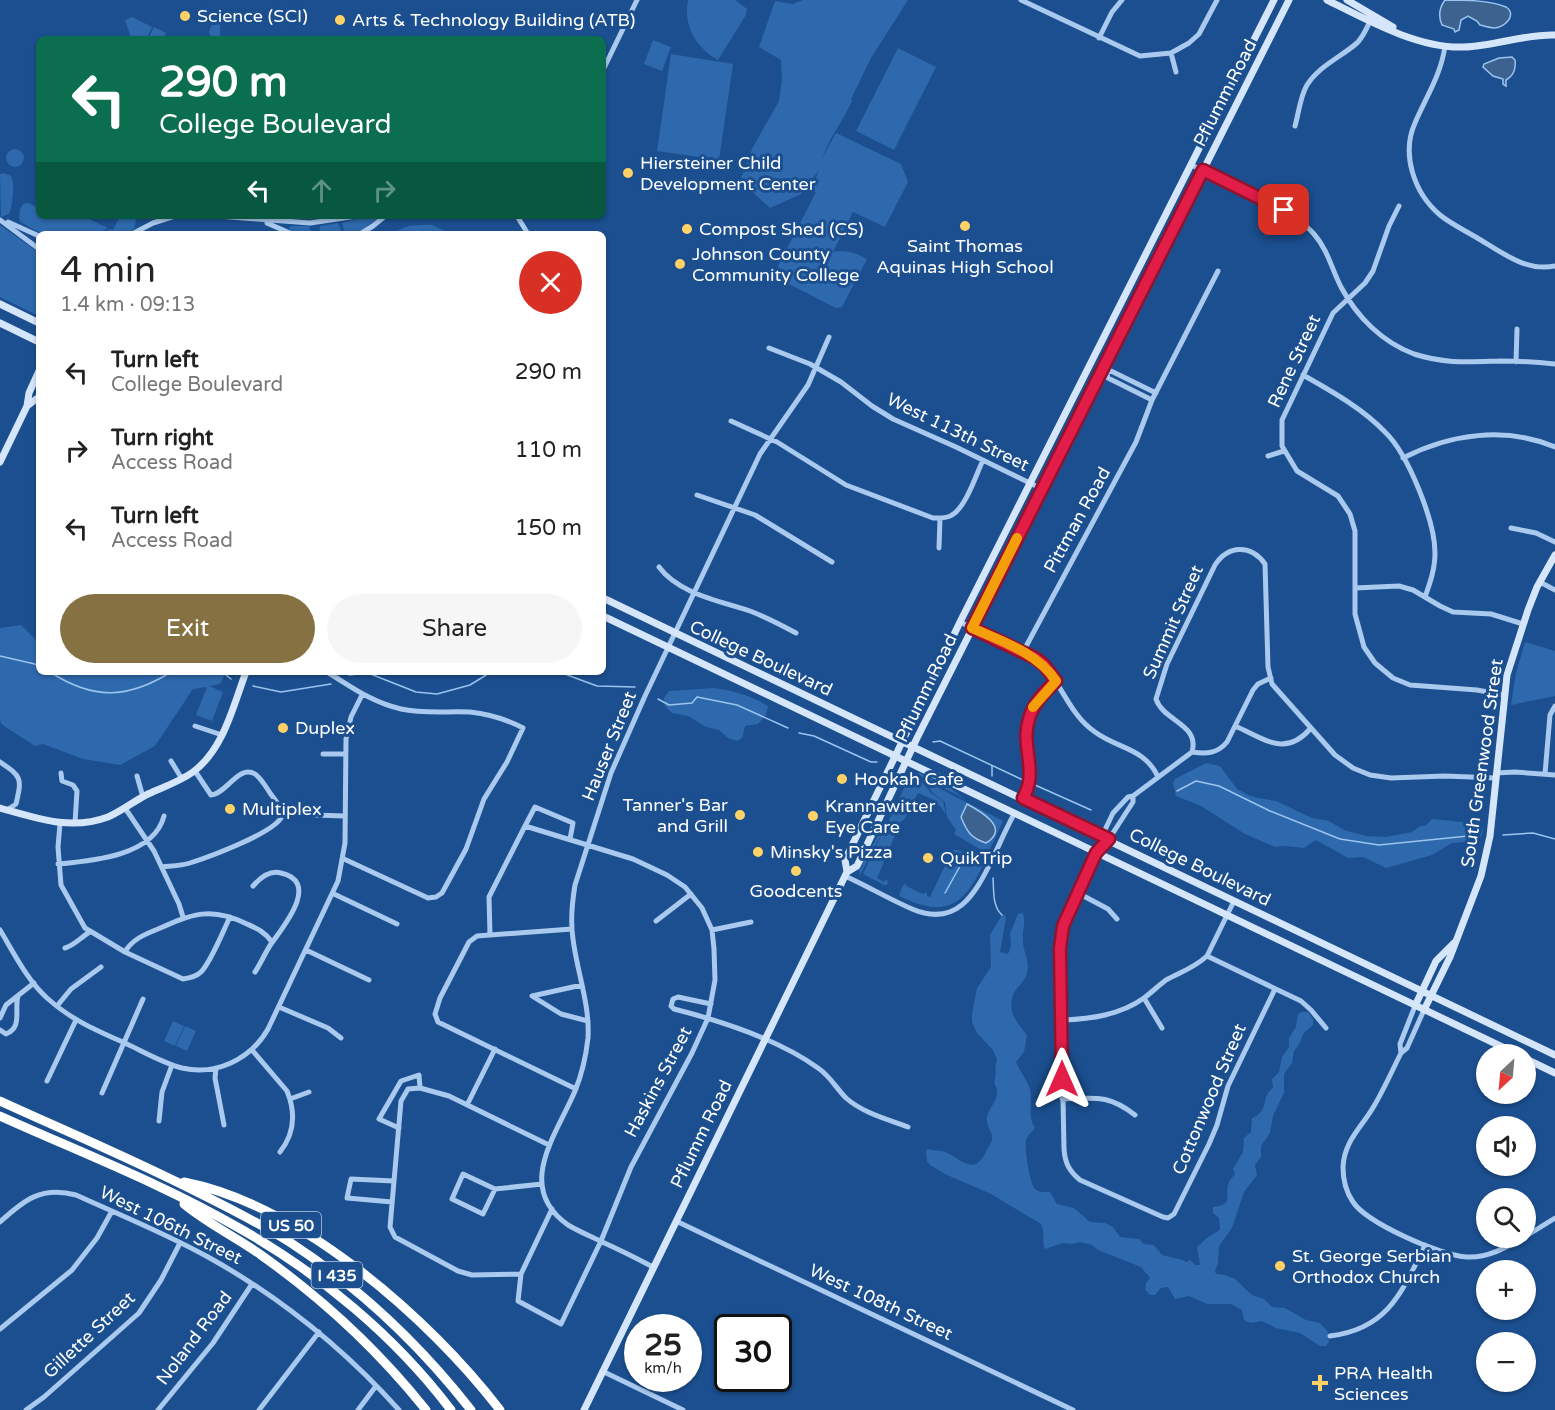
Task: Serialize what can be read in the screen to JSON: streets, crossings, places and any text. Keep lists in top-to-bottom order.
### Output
{
  "streets": {
    "highway": ["US 50", "I 435"],
    "main road": ["Pflumm Road", "College Boulevard", "South Greenwood Street"],
    "street": [
      "Rene Street",
      "West 113th Street",
      "Pittman Road",
      "Summit Street",
      "Hauser Street",
      "Haskins Street",
      "Cottonwood Street",
      "West 106th Street",
      "West 108th Street",
      "Gillette Street",
      "Noland Road"
    ]
  },
  "crossings": [
    ["Pflumm Road", "West 113th Street"],
    ["Pflumm Road", "College Boulevard"],
    ["Pflumm Road", "West 108th Street"],
    ["West 113th Street", "Hauser Street"],
    ["College Boulevard", "Hauser Street"],
    ["College Boulevard", "South Greenwood Street"],
    ["West 106th Street", "Gillette Street"],
    ["West 106th Street", "Noland Road"],
    ["US 50", "I 435"]
  ],
  "places": {
    "other": [
      "Science (SCI)",
      "Arts & Technology Building (ATB)",
      "Hiersteiner Child Development Center",
      "Saint Thomas Aquinas High School",
      "Compost Shed (CS)",
      "Johnson County Community College",
      "Duplex",
      "Hookah Cafe",
      "Multiplex",
      "Tanner's Bar and Grill",
      "Krannawitter Eye Care",
      "Minsky's Pizza",
      "QuikTrip",
      "Goodcents",
      "St. George Serbian Orthodox Church"
    ],
    "health": ["PRA Health Sciences"]
  },
  "north": "bottom left",
  "page": {
    "turn": ["290 m", "College Boulevard"],
    "heading": ["4 min", "1.4 km · 09:13"],
    "list": [
      {
        "name": "Turn left",
        "note": "College Boulevard",
        "value": "290 m"
      },
      {
        "name": "Turn right",
        "note": "Access Road",
        "value": "110 m"
      },
      {
        "name": "Turn left",
        "note": "Access Road",
        "value": "150 m"
      }
    ],
    "buttons": ["Exit", "Share"],
    "map_buttons": ["+", "−"],
    "speed": "25 km/h",
    "limit": "30"
  }
}
